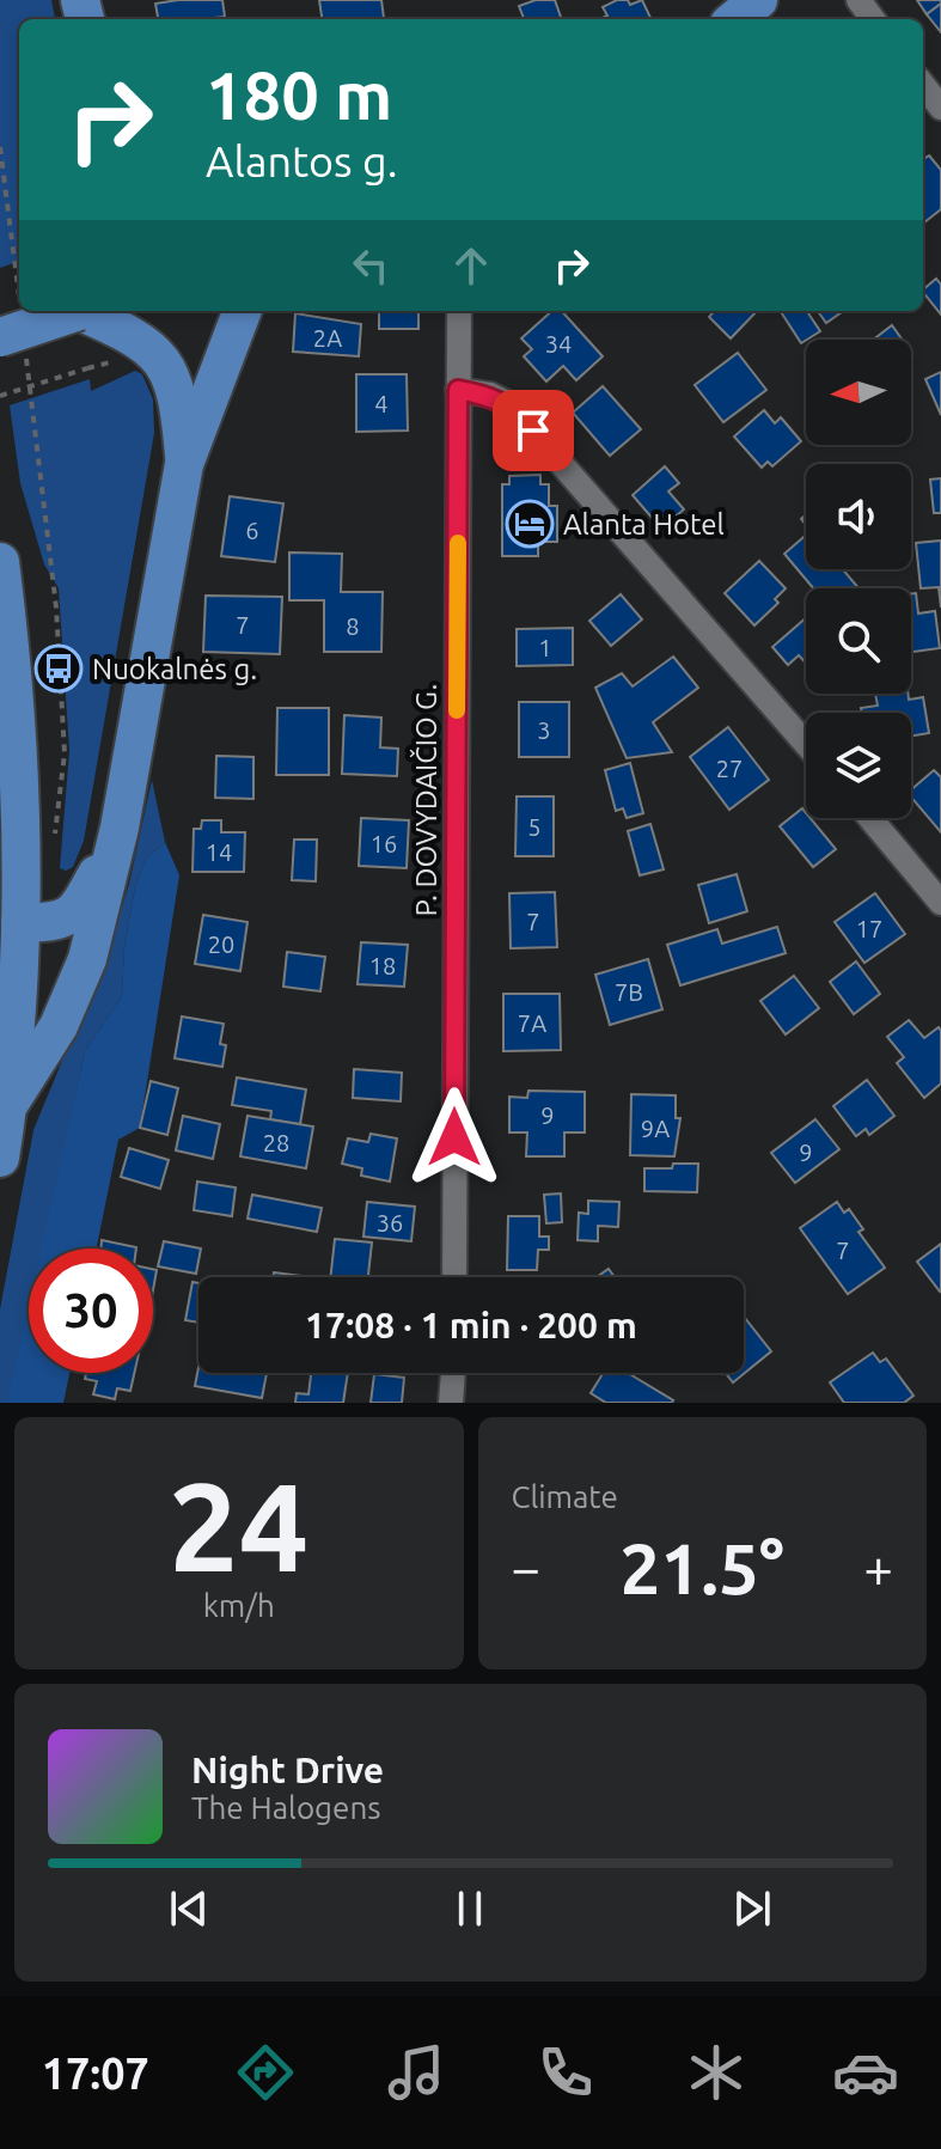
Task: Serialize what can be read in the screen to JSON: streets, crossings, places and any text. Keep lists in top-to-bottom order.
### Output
{
  "streets": {
    "street": ["P. DOVYDAIČIO G."]
  },
  "places": {
    "hotel": ["Alanta Hotel"],
    "bus stop": ["Nuokalnės g."]
  },
  "house_numbers": [
    "2A",
    "34",
    "4",
    "6",
    "7",
    "8",
    "1",
    "3",
    "27",
    "5",
    "16",
    "14",
    "7",
    "17",
    "20",
    "18",
    "7B",
    "7A",
    "9",
    "9A",
    "28",
    "9",
    "36",
    "7"
  ],
  "north": "left",
  "page": {
    "turn": ["180 m", "Alantos g."],
    "limit": "30",
    "trip": "17:08 · 1 min · 200 m",
    "tile": [
      ["24", "km/h"],
      "Climate"
    ],
    "heat": ["−", "21.5°", "+"],
    "song": ["Night Drive", "The Halogens"],
    "tabs": "17:07"
  }
}
